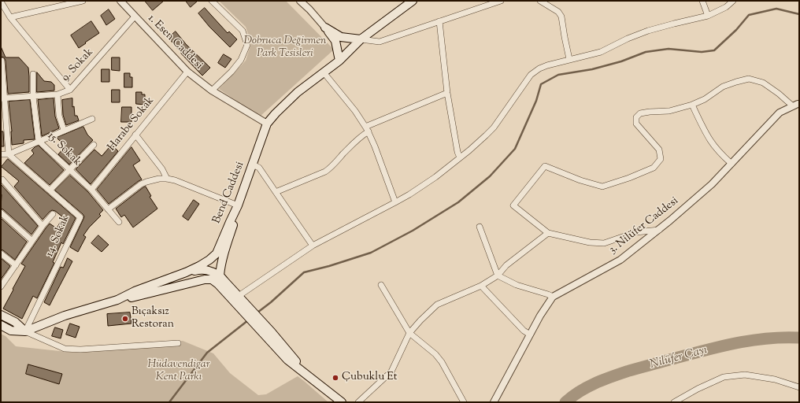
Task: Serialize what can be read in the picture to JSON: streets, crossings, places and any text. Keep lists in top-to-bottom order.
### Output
{
  "streets": {
    "main road": ["Bend Caddesi"],
    "street": [
      "1. Esen Caddesi",
      "9. Sokak",
      "Harabe Sokak",
      "15. Sokak",
      "3. Nilüfer Caddesi",
      "14. Sokak"
    ]
  },
  "crossings": [
    ["1. Esen Caddesi", "9. Sokak"],
    ["1. Esen Caddesi", "Harabe Sokak"],
    ["1. Esen Caddesi", "Bend Caddesi"],
    ["9. Sokak", "15. Sokak"],
    ["Harabe Sokak", "15. Sokak"],
    ["Bend Caddesi", "14. Sokak"]
  ],
  "water": ["Nilüfer Çayı"],
  "parks": ["Dobruca Değirmen Park Tesisleri", "Hüdavendigar Kent Parkı"],
  "places": ["Bıçaksız Restoran", "Çubuklu Et"]
}
